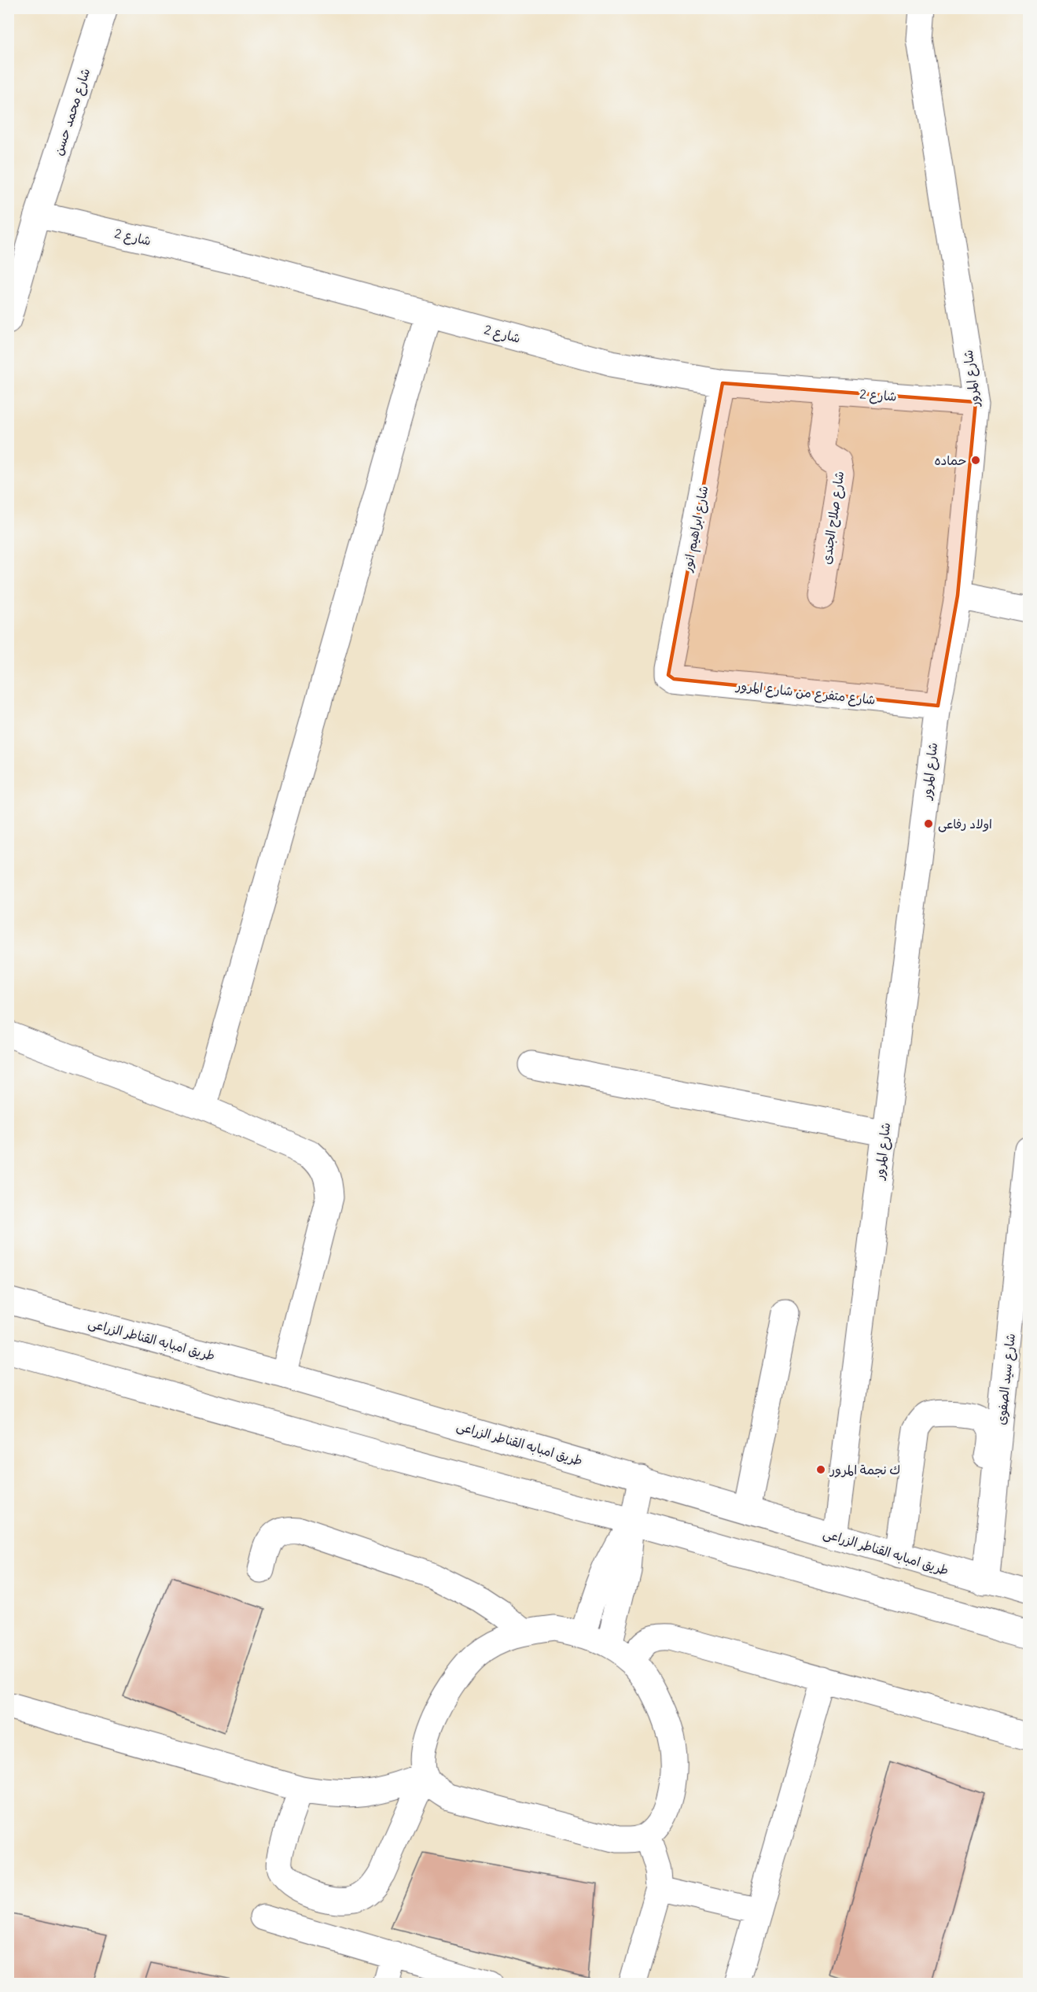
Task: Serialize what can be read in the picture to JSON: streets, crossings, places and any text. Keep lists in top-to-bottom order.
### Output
{
  "streets": {
    "street": [
      "شارع محمد حسن",
      "شارع 2",
      "شارع المرور",
      "شارع صلاح الجندى",
      "شارع ابراهيم انور",
      "شارع متفرع من شارع المرور",
      "طريق امبابه القناطر الزراعى",
      "شارع سيد الصفوى"
    ]
  },
  "crossings": [
    ["شارع محمد حسن", "شارع 2"],
    ["شارع 2", "شارع المرور"],
    ["شارع 2", "شارع صلاح الجندى"],
    ["شارع 2", "شارع ابراهيم انور"],
    ["شارع المرور", "شارع متفرع من شارع المرور"],
    ["شارع المرور", "طريق امبابه القناطر الزراعى"],
    ["شارع ابراهيم انور", "شارع متفرع من شارع المرور"],
    ["طريق امبابه القناطر الزراعى", "شارع سيد الصفوى"]
  ],
  "places": ["حماده", "اولاد رفاعى", "ك نجمة المرور"]
}
